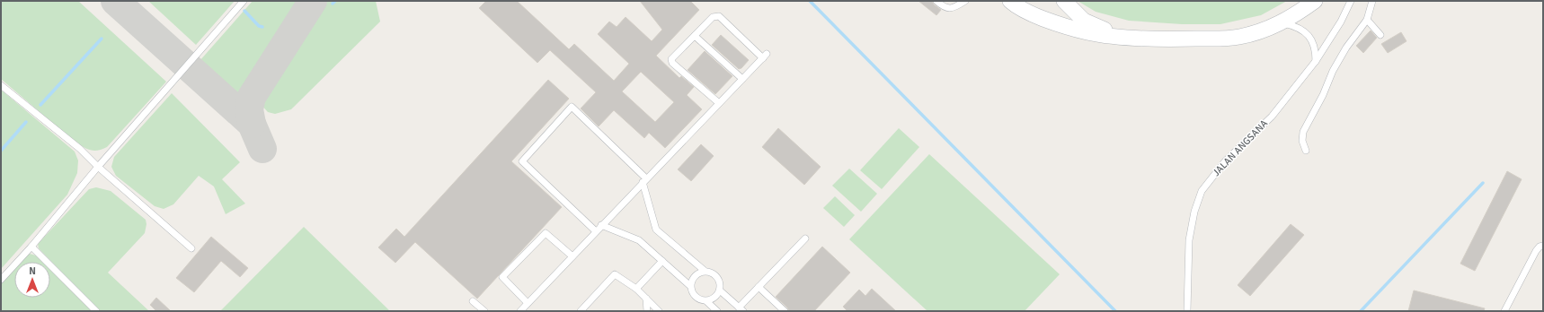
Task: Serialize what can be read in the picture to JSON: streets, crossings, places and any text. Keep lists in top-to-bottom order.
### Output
{
  "streets": {
    "lane": ["JALAN ANGSANA"]
  },
  "north": "top"
}
